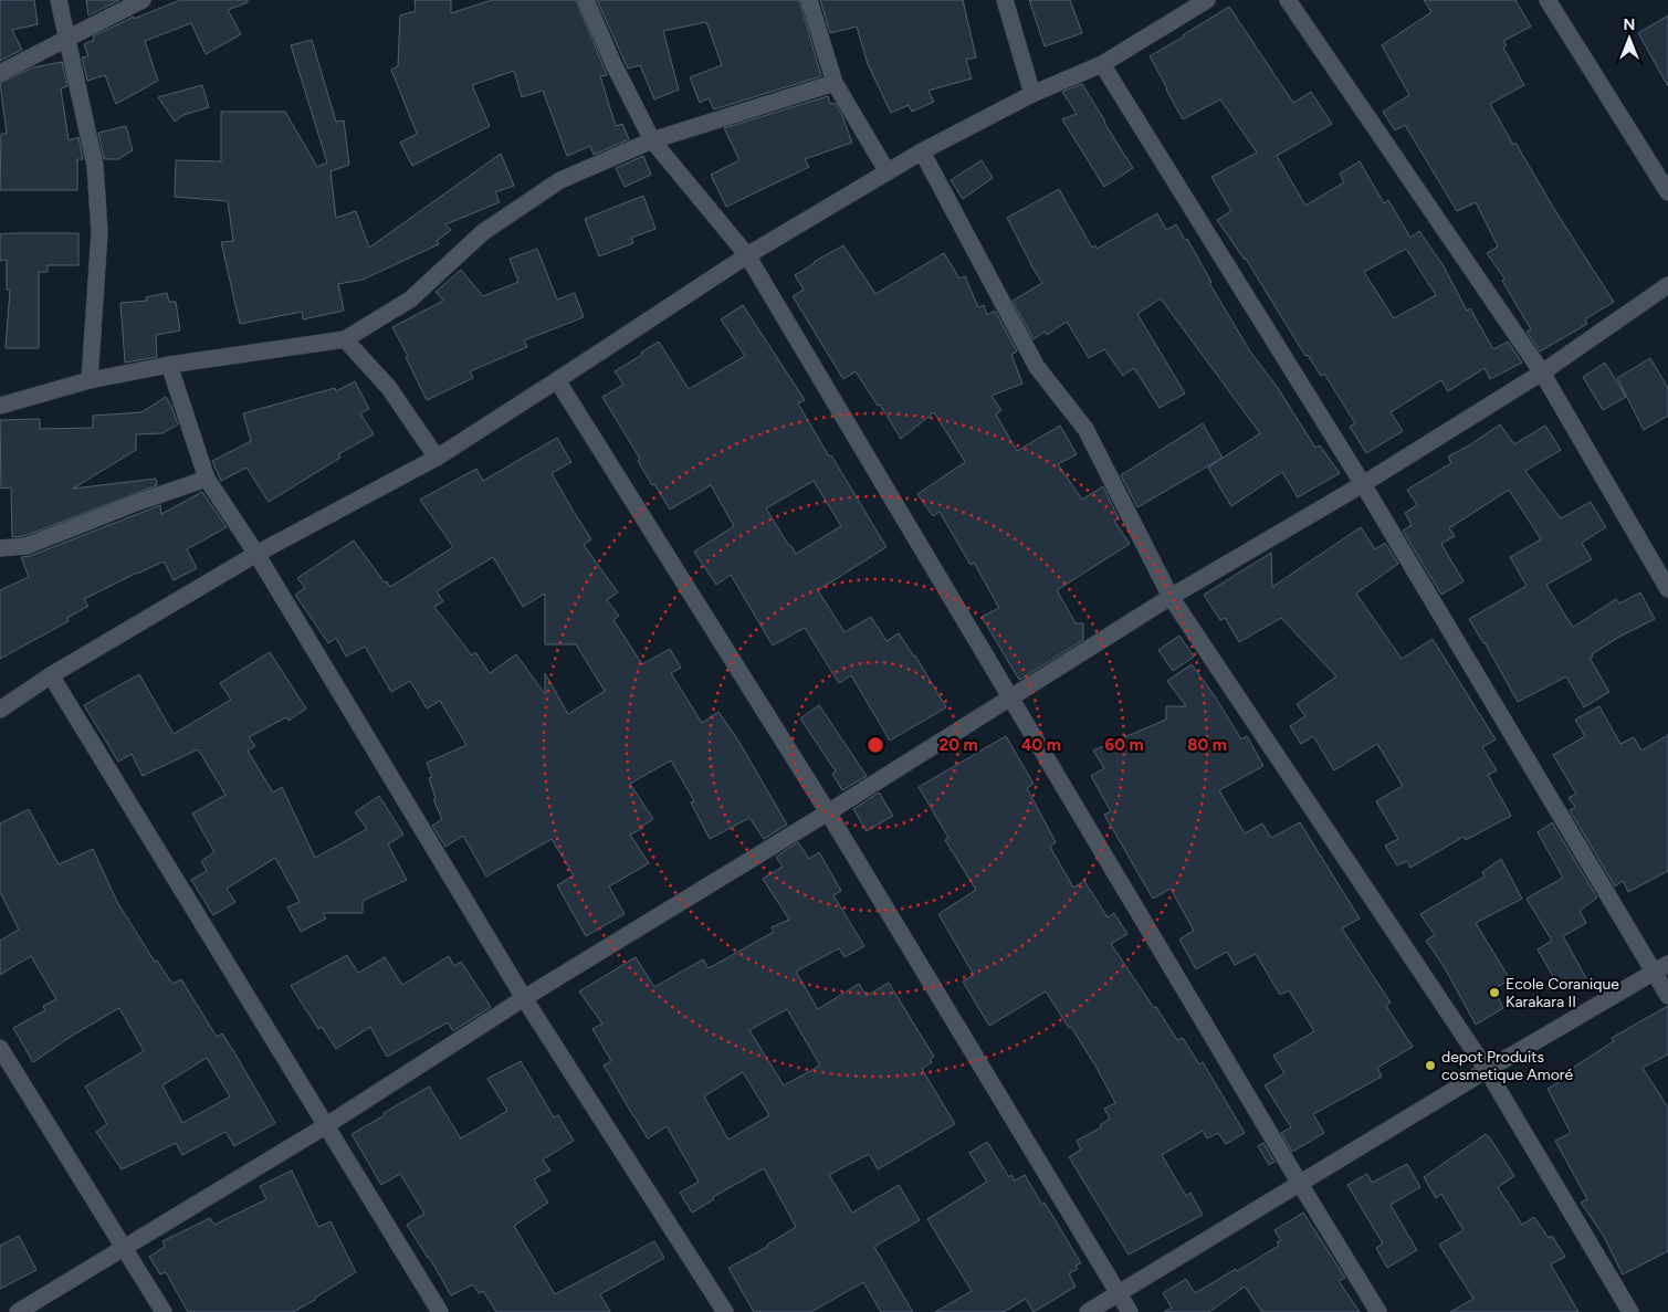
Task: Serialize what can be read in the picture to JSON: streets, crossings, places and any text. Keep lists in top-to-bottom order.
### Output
{
  "places": ["Ecole Coranique Karakara II", "depot Produits cosmetique Amoré"],
  "north": "top",
  "rings": [
    "20 m",
    "40 m",
    "60 m",
    "80 m"
  ]
}
